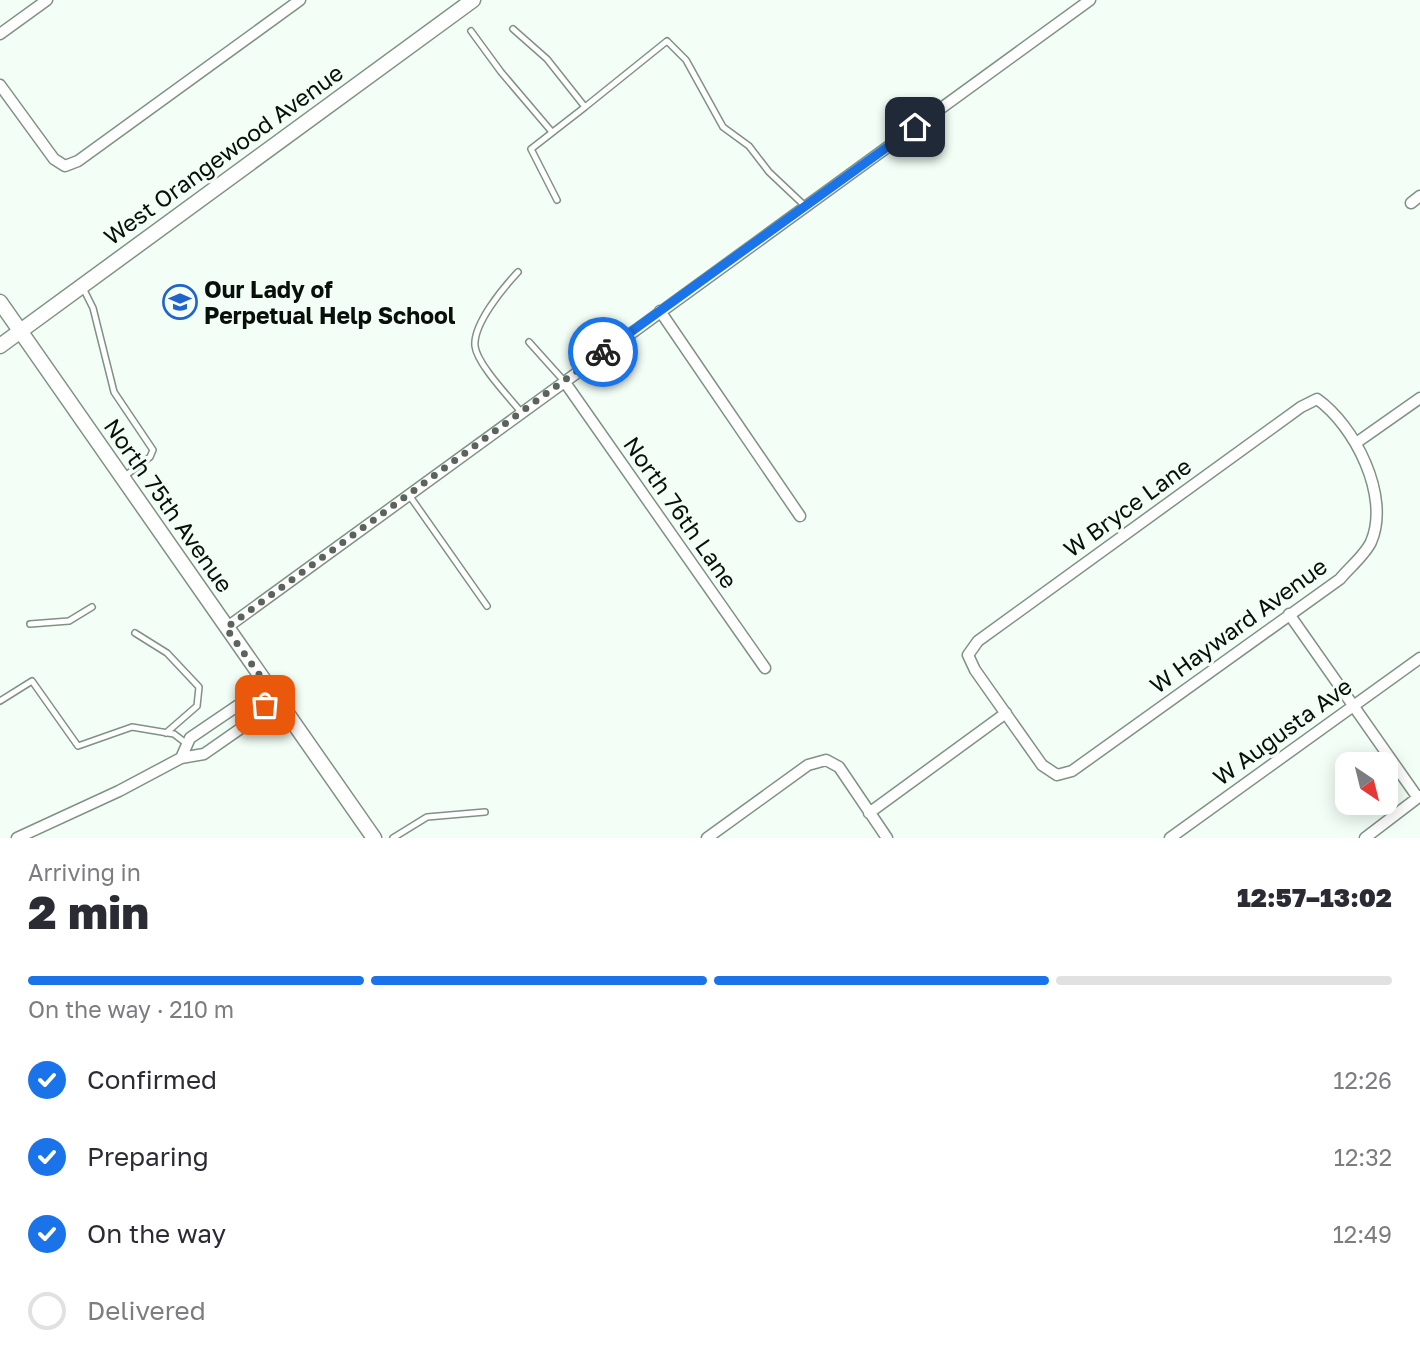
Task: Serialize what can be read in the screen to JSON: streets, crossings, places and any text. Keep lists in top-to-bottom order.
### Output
{
  "streets": {
    "main road": ["West Orangewood Avenue", "North 75th Avenue"],
    "street": [
      "W Bryce Lane",
      "North 76th Lane",
      "W Hayward Avenue",
      "W Augusta Ave"
    ]
  },
  "crossings": [
    ["West Orangewood Avenue", "North 75th Avenue"],
    ["W Bryce Lane", "W Hayward Avenue"]
  ],
  "places": {
    "school or university": ["Our Lady of Perpetual Help School"]
  },
  "north": "bottom right",
  "page": {
    "heading": ["2 min", "Arriving in", "12:57–13:02"],
    "bar": "On the way · 210 m",
    "list": [
      ["Confirmed", "12:26"],
      ["Preparing", "12:32"],
      ["On the way", "12:49"],
      "Delivered"
    ]
  }
}
